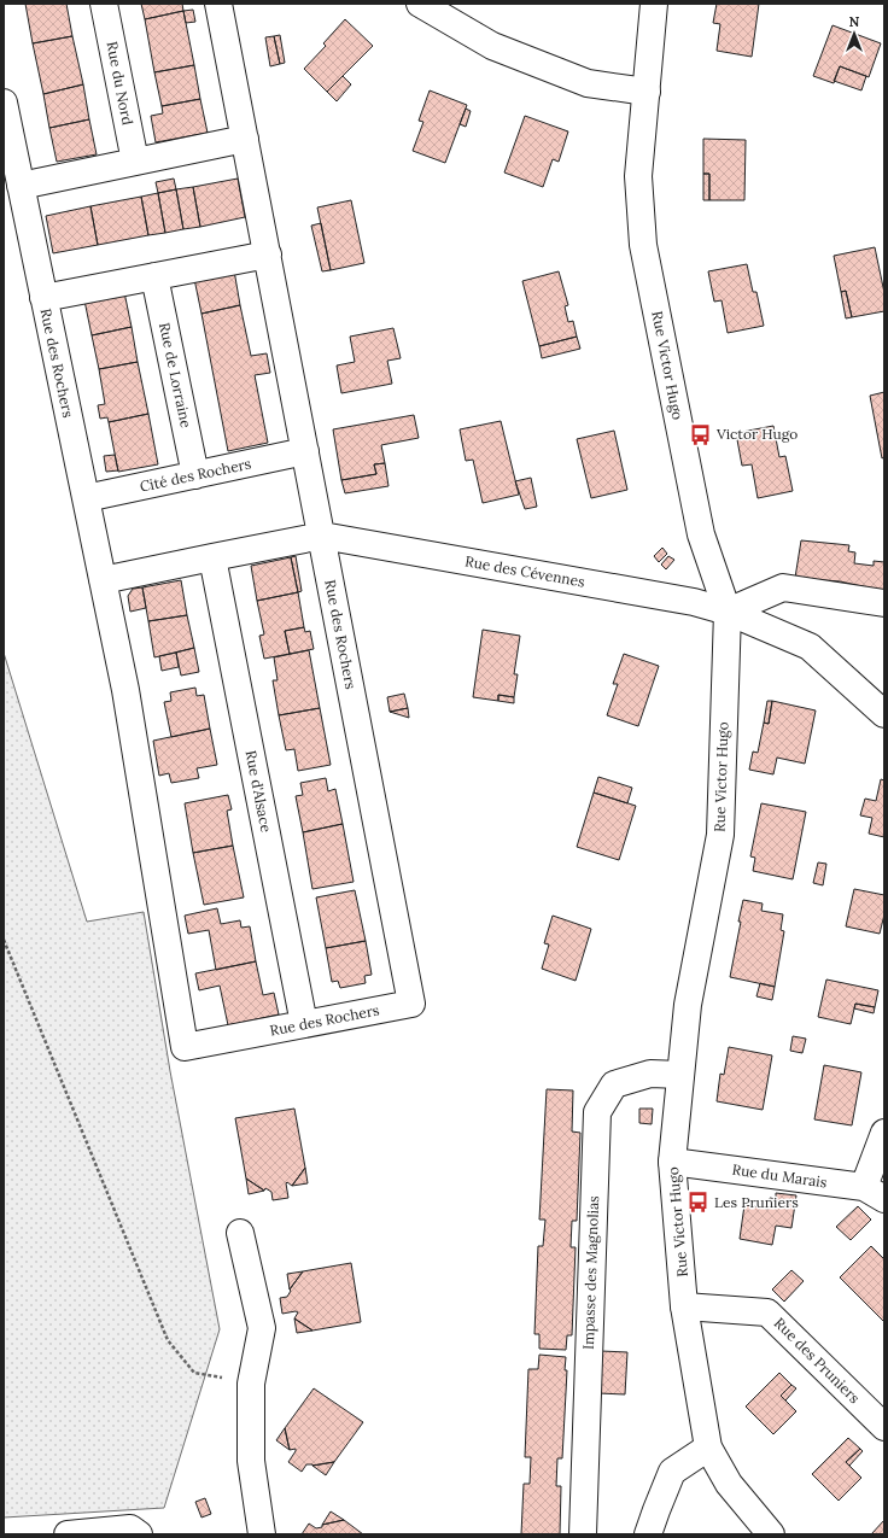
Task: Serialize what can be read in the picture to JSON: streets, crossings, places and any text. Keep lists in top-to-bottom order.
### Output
{
  "streets": {
    "street": [
      "Rue du Nord",
      "Rue des Rochers",
      "Rue Victor Hugo",
      "Rue de Lorraine",
      "Cité des Rochers",
      "Rue des Cévennes",
      "Rue d'Alsace",
      "Rue du Marais",
      "Impasse des Magnolias",
      "Rue des Pruniers"
    ]
  },
  "crossings": [
    ["Rue des Rochers", "Cité des Rochers"],
    ["Rue des Rochers", "Rue des Cévennes"],
    ["Rue des Rochers", "Rue d'Alsace"],
    ["Rue Victor Hugo", "Rue des Cévennes"],
    ["Rue Victor Hugo", "Rue du Marais"],
    ["Rue Victor Hugo", "Impasse des Magnolias"],
    ["Rue Victor Hugo", "Rue des Pruniers"],
    ["Rue de Lorraine", "Cité des Rochers"]
  ],
  "places": {
    "bus stop": ["Victor Hugo", "Les Pruniers"]
  },
  "north": "top"
}
